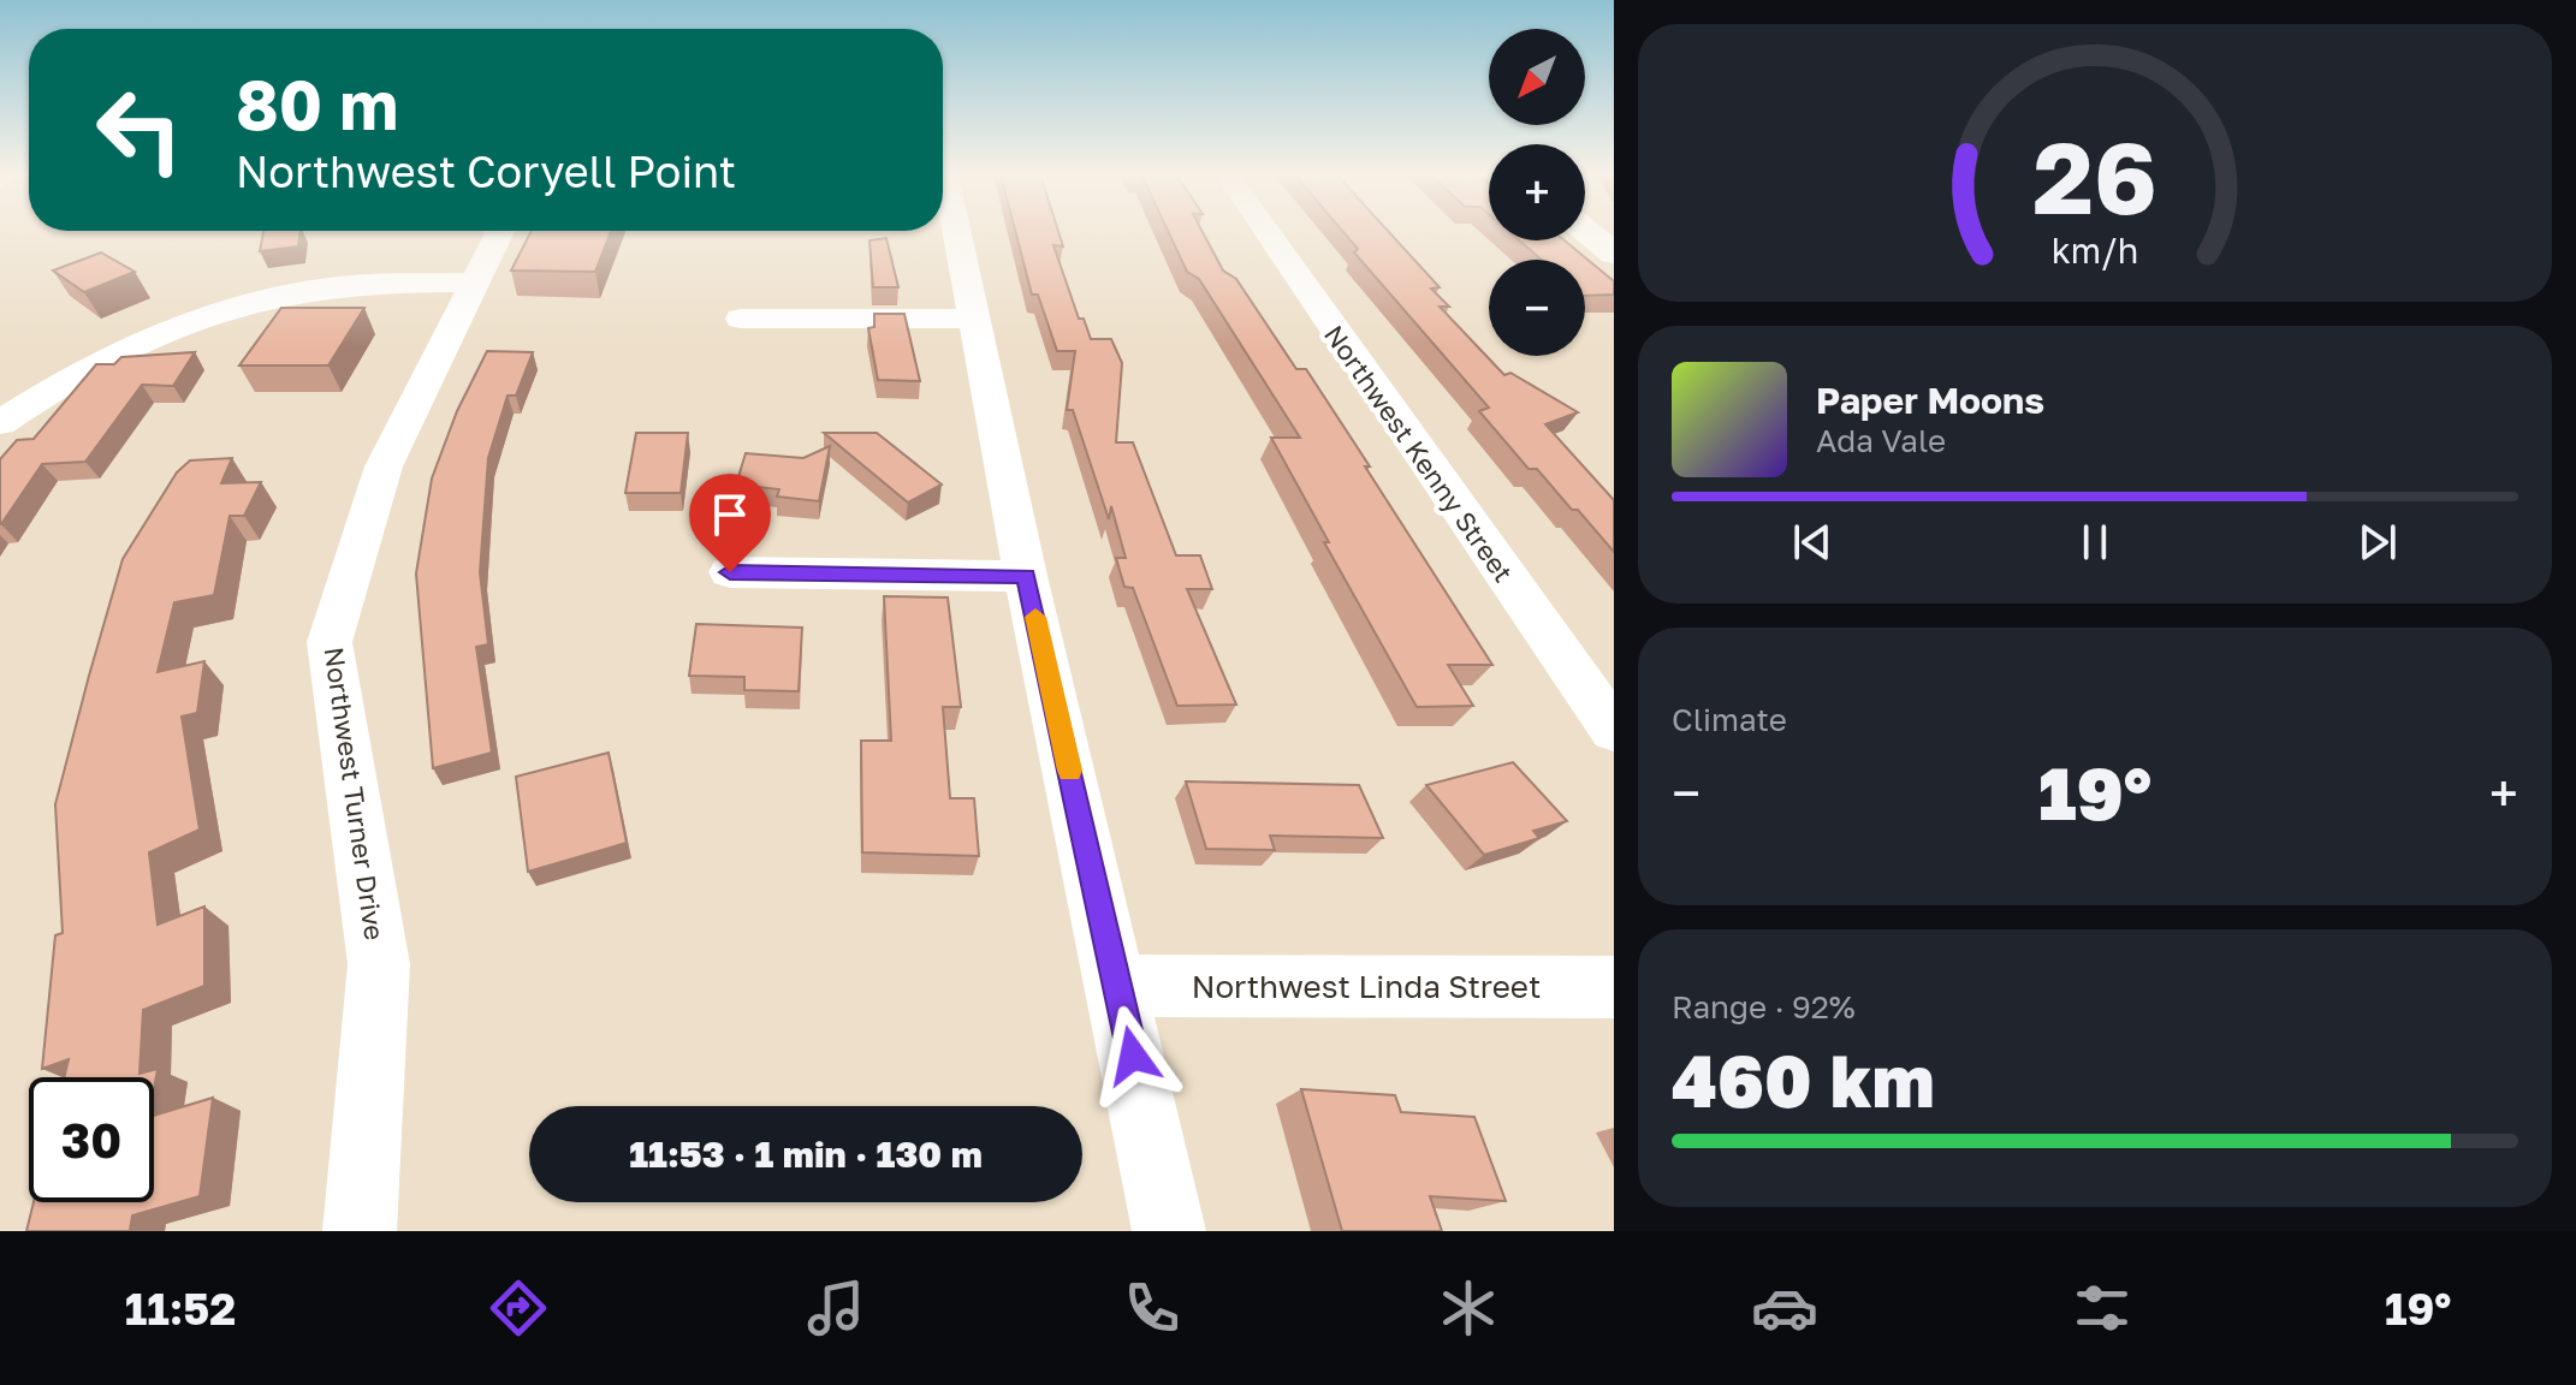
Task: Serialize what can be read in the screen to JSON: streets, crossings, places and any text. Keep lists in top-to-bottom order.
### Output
{
  "streets": {
    "street": ["Northwest Kenny Street", "Northwest Turner Drive", "Northwest Linda Street"]
  },
  "north": "bottom left",
  "page": {
    "map_buttons": ["+", "−"],
    "turn": ["80 m", "Northwest Coryell Point"],
    "song": ["Paper Moons", "Ada Vale"],
    "tile": [
      "Climate",
      ["Range · 92%", "460 km"]
    ],
    "heat": ["−", "19°", "+"],
    "limit": "30",
    "trip": "11:53 · 1 min · 130 m",
    "tabs": ["11:52", "19°"],
    "gauge": ["26", "km/h"]
  }
}
